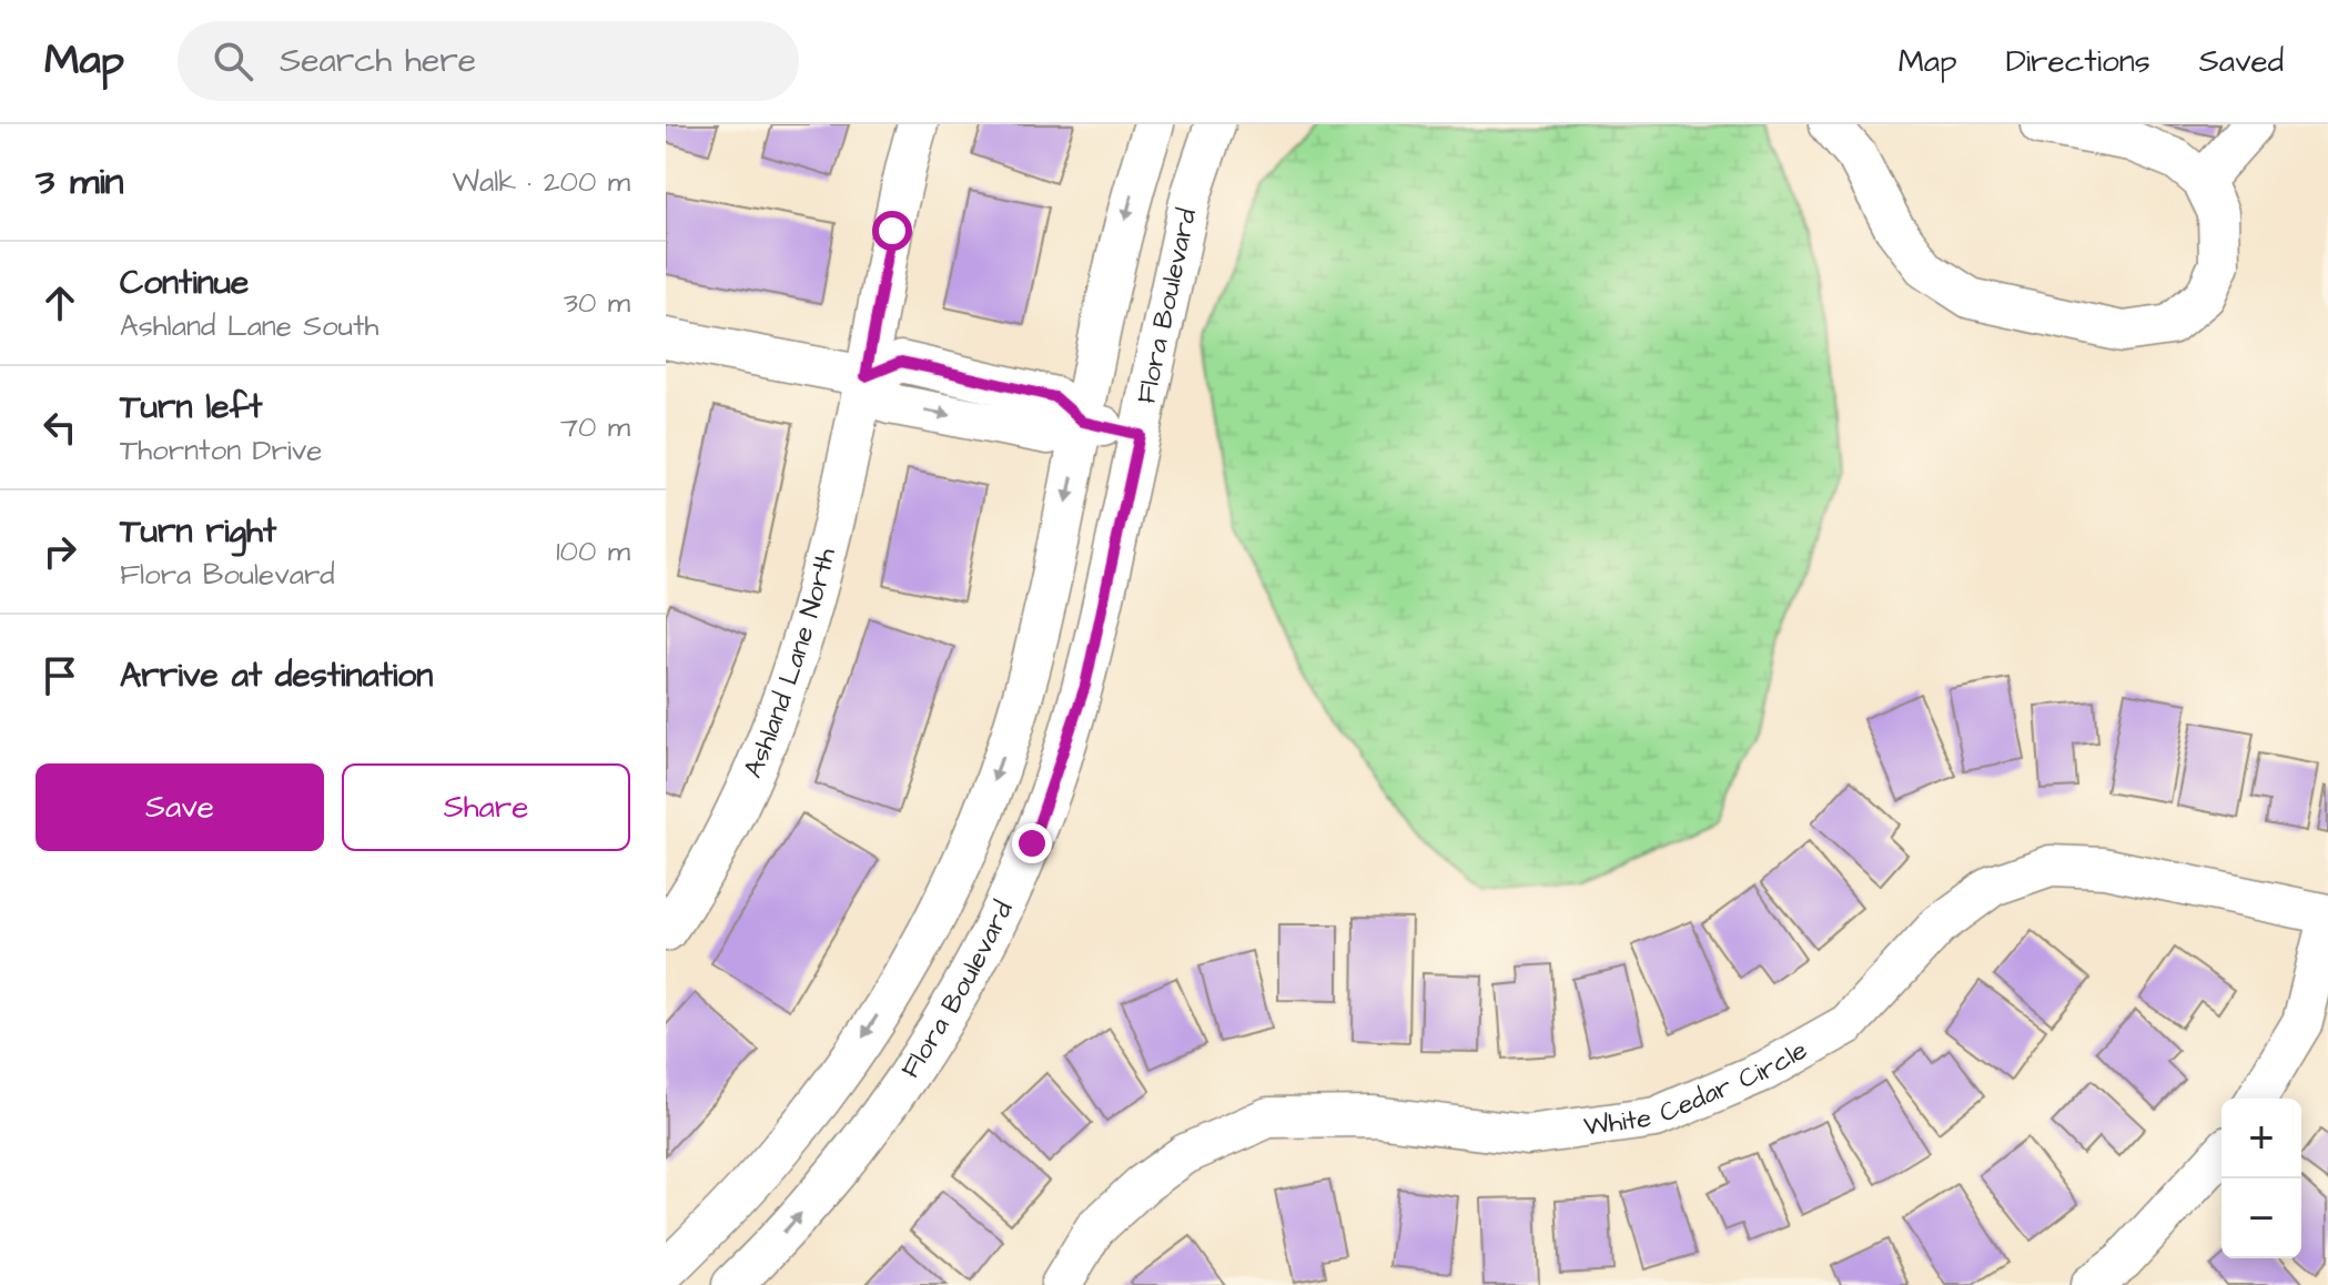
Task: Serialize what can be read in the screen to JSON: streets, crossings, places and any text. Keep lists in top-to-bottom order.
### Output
{
  "streets": {
    "street": ["Flora Boulevard", "Ashland Lane North", "White Cedar Circle"]
  },
  "page": {
    "header": "Map",
    "search": "Search here",
    "nav": ["Map", "Directions", "Saved"],
    "heading": ["3 min", "Walk · 200 m"],
    "list": [
      ["Continue", "Ashland Lane South", "30 m"],
      ["Turn left", "Thornton Drive", "70 m"],
      ["Turn right", "Flora Boulevard", "100 m"],
      "Arrive at destination"
    ],
    "buttons": ["Save", "Share"],
    "map_buttons": ["+", "−"]
  }
}
